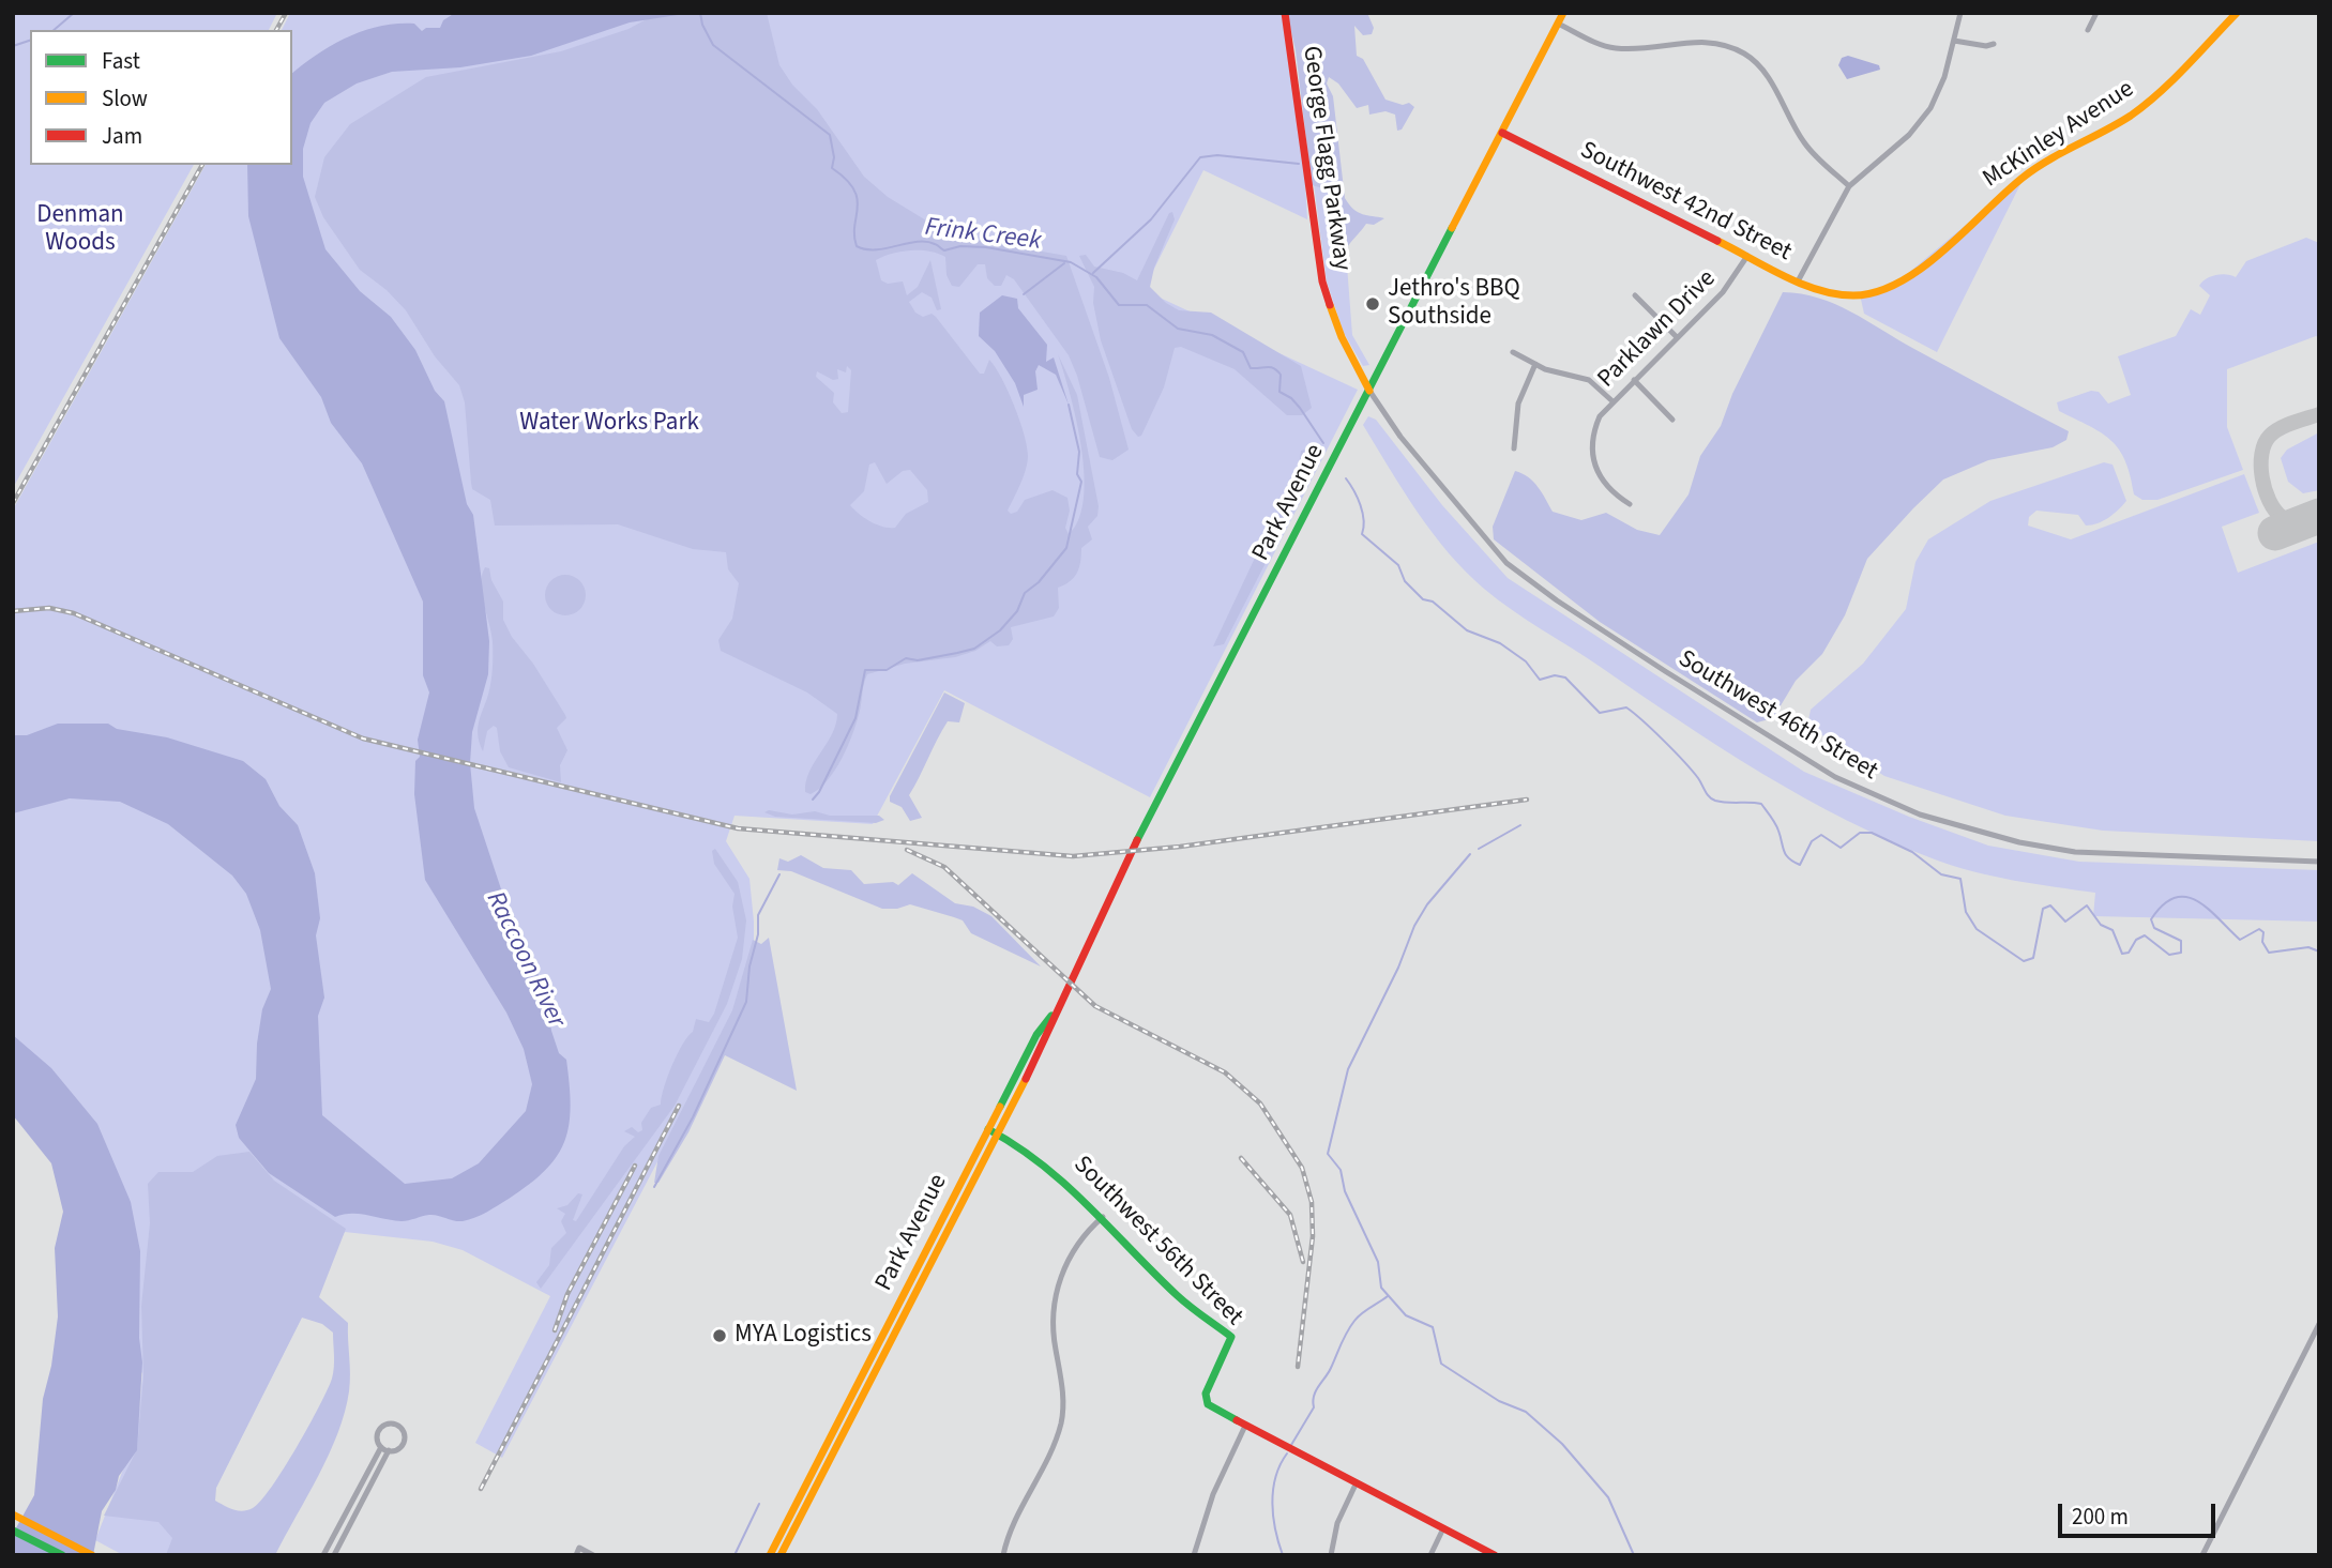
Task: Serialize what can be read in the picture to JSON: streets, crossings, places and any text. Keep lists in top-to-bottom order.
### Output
{
  "streets": {
    "main road": [
      "McKinley Avenue",
      "George Flagg Parkway",
      "Southwest 42nd Street",
      "Park Avenue",
      "Southwest 56th Street"
    ],
    "street": ["Parklawn Drive", "Southwest 46th Street"]
  },
  "crossings": [
    ["McKinley Avenue", "Southwest 42nd Street"],
    ["George Flagg Parkway", "Park Avenue"],
    ["George Flagg Parkway", "Southwest 46th Street"],
    ["Southwest 42nd Street", "Parklawn Drive"],
    ["Southwest 42nd Street", "Park Avenue"],
    ["Park Avenue", "Southwest 46th Street"],
    ["Park Avenue", "Southwest 56th Street"]
  ],
  "water": ["Frink Creek", "Raccoon River"],
  "parks": ["Denman Woods", "Water Works Park"],
  "places": ["Jethro's BBQ Southside", "MYA Logistics"],
  "legend": ["Fast", "Slow", "Jam"],
  "scale_bar": "200 m"
}
